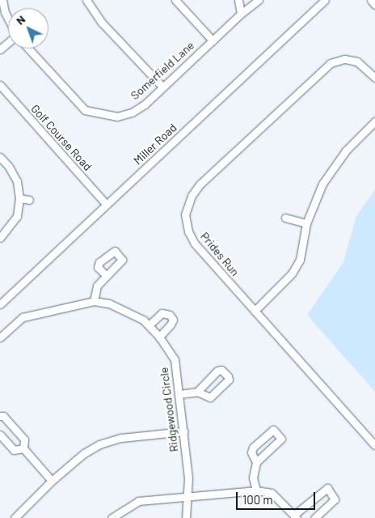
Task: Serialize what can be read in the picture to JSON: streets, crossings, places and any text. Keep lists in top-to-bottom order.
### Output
{
  "streets": {
    "street": [
      "Somerfield Lane",
      "Golf Course Road",
      "Miller Road",
      "Prides Run",
      "Ridgewood Circle"
    ]
  },
  "crossings": [
    ["Golf Course Road", "Miller Road"]
  ],
  "scale_bar": "100 m",
  "north": "top left"
}
